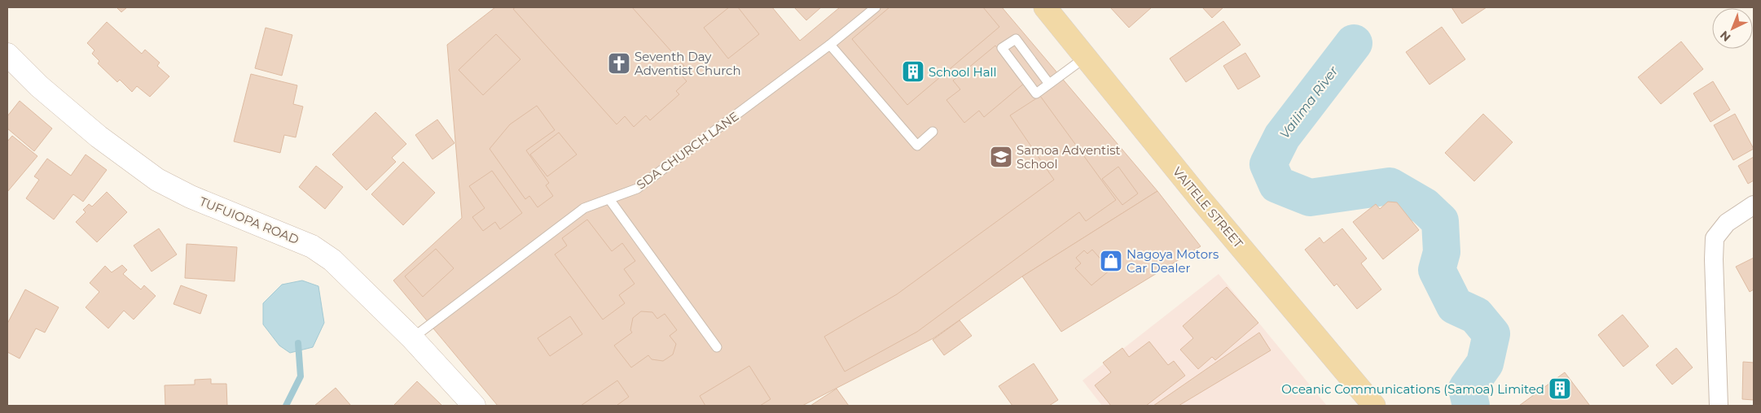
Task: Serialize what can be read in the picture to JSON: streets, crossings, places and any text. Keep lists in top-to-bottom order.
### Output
{
  "streets": {
    "main road": ["VAITELE STREET", "TUFUIOPA ROAD"],
    "lane": ["SDA CHURCH LANE"]
  },
  "crossings": [
    ["SDA CHURCH LANE", "TUFUIOPA ROAD"]
  ],
  "water": ["Vailima River"],
  "places": {
    "church": ["Seventh Day Adventist Church"],
    "building": ["School Hall", "Oceanic Communications (Samoa) Limited"],
    "school or university": ["Samoa Adventist School"],
    "shop": ["Nagoya Motors Car Dealer"]
  },
  "north": "bottom left"
}
